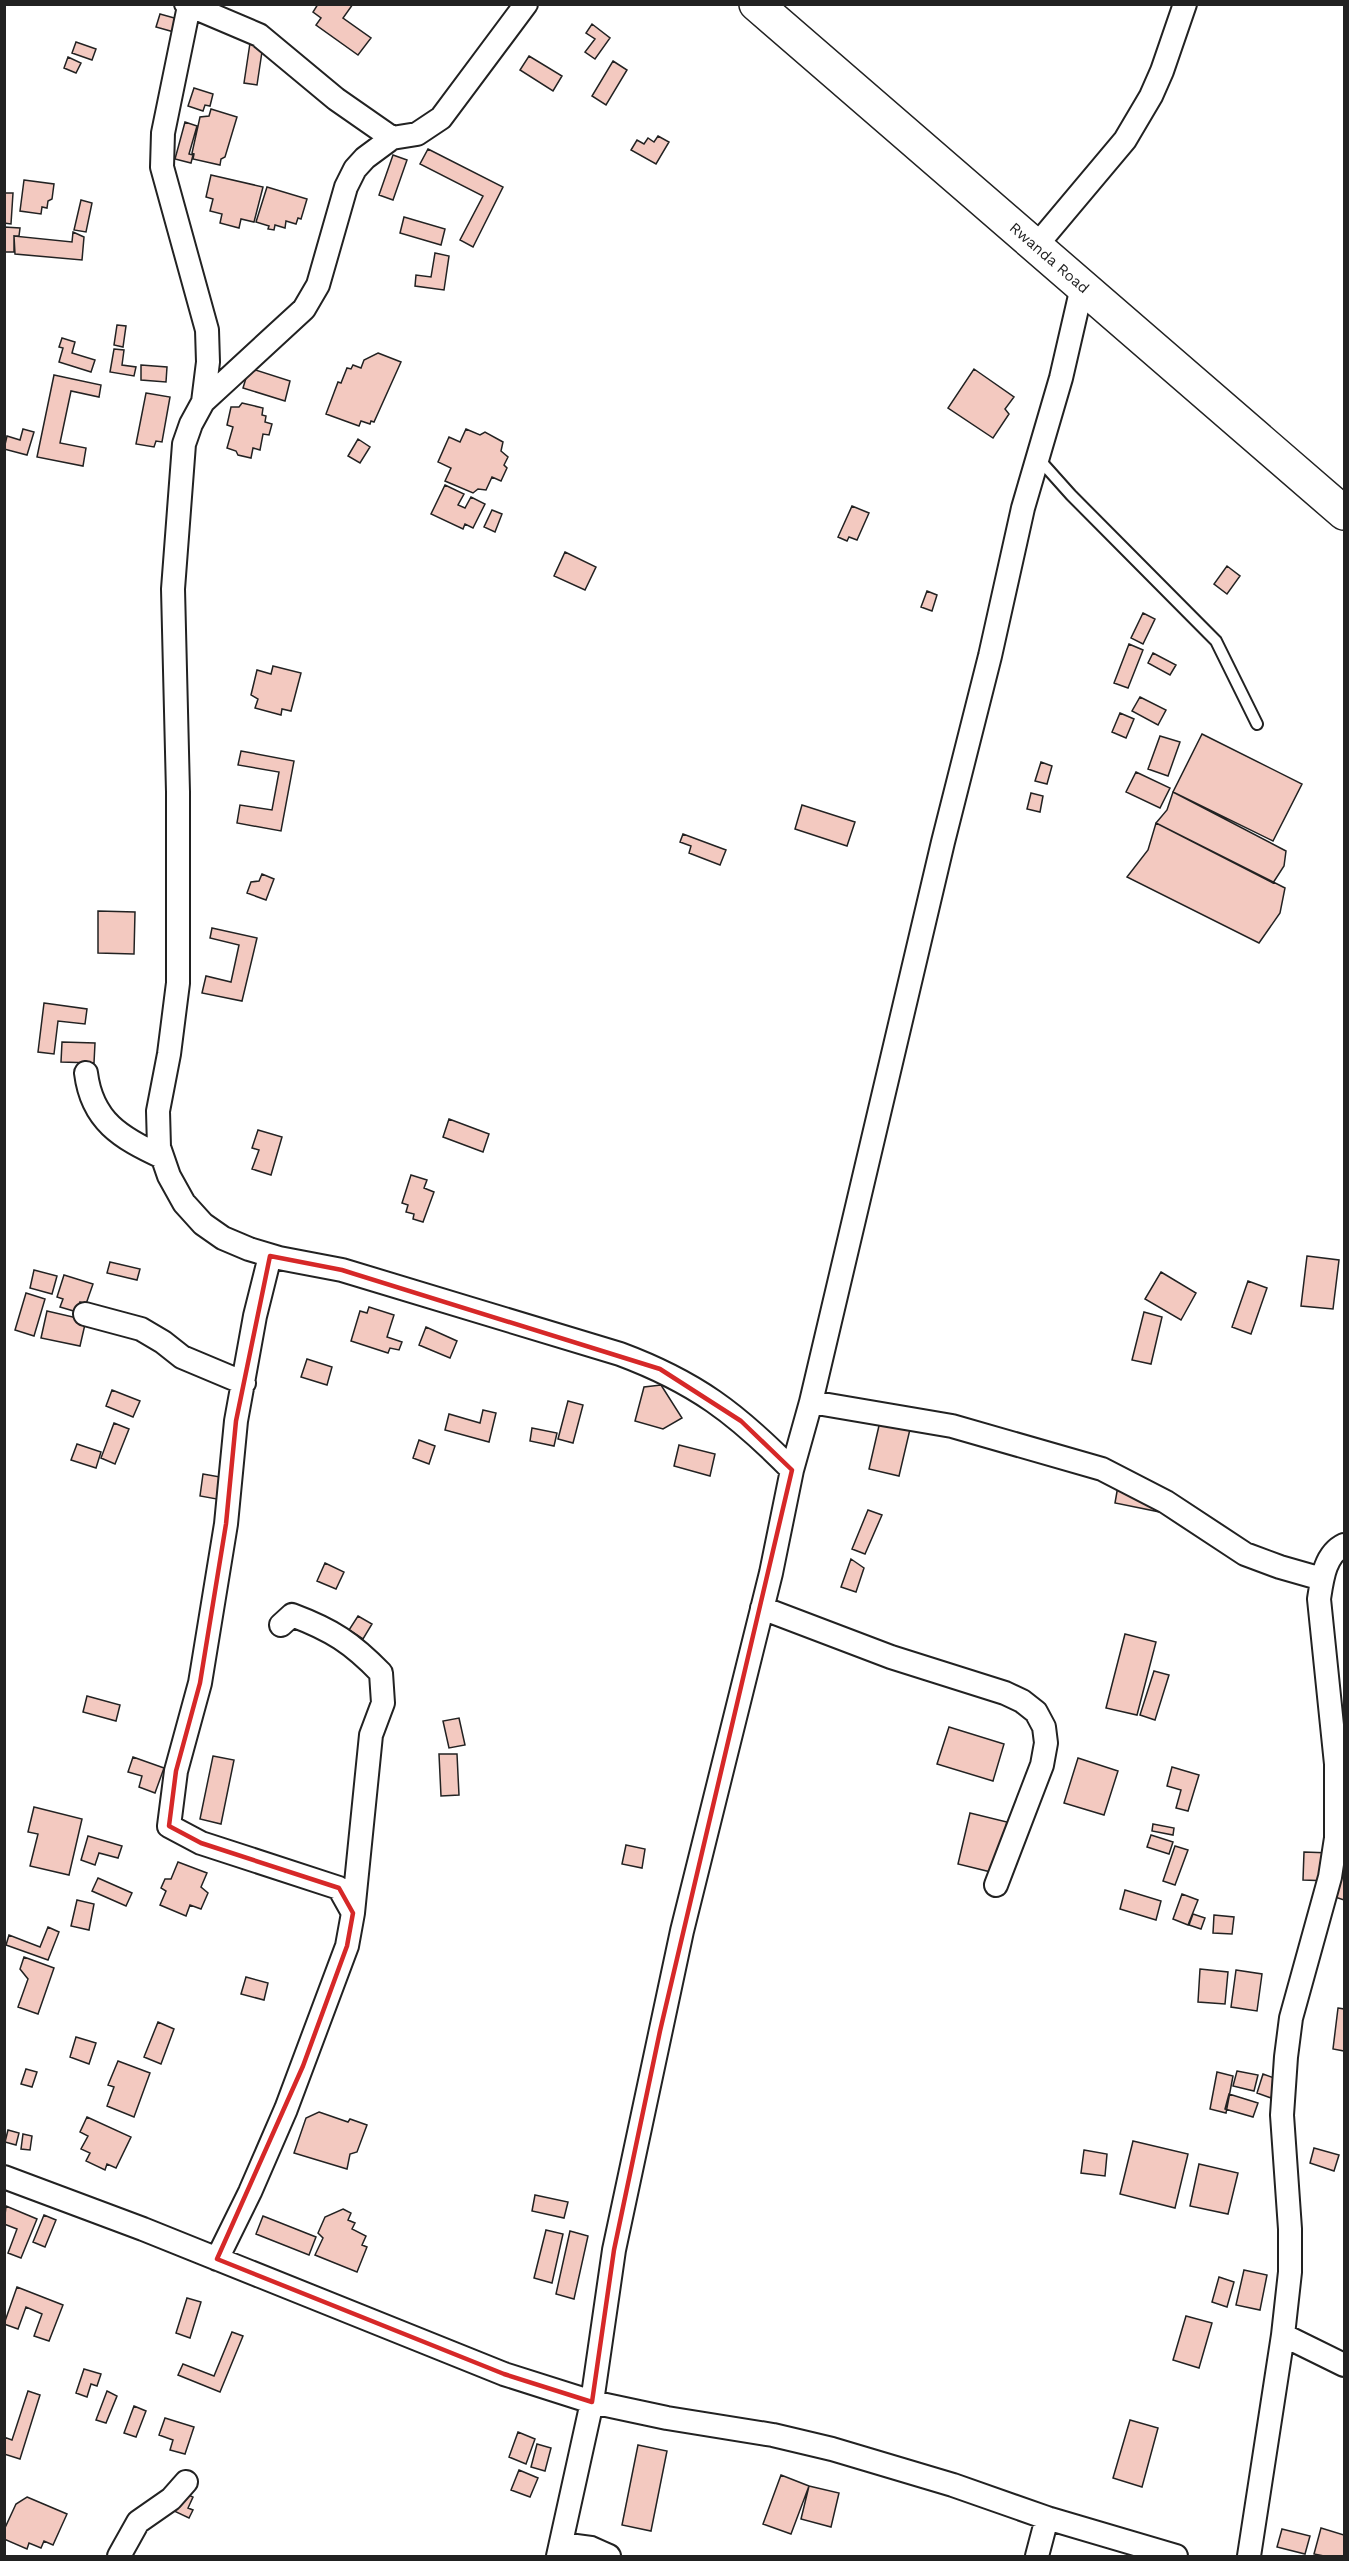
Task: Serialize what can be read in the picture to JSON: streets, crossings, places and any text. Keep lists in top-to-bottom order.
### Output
{
  "streets": {
    "highway": ["Rwanda Road"]
  }
}
